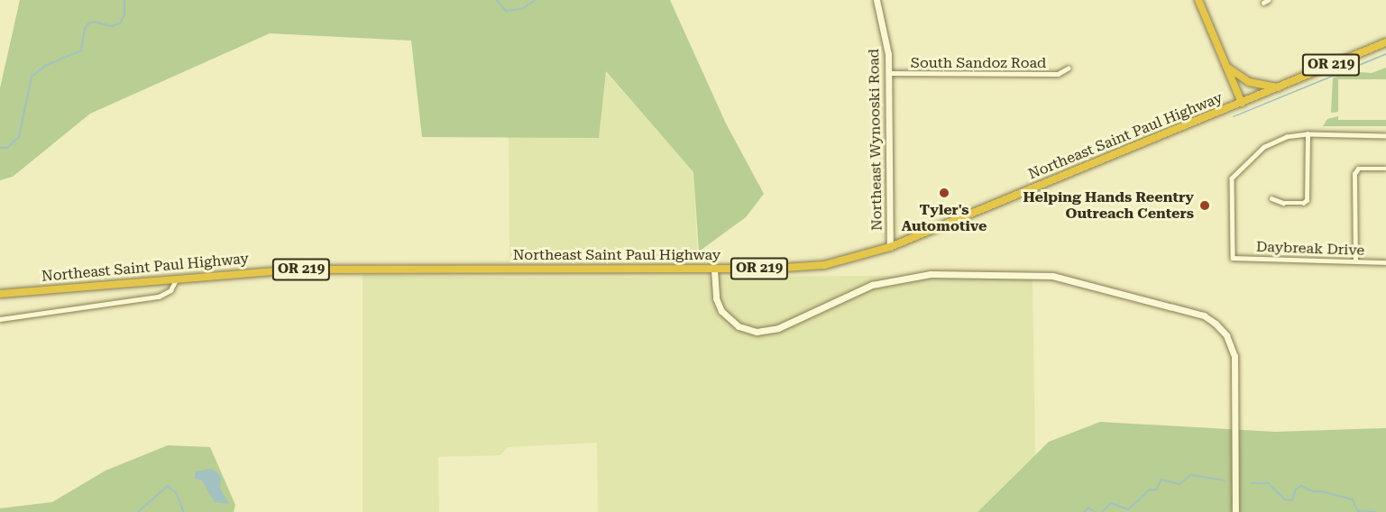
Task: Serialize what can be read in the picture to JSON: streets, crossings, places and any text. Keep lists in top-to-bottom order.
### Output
{
  "streets": {
    "highway": ["OR 219", "Northeast Saint Paul Highway"],
    "main road": ["Northeast Wynooski Road"],
    "street": ["South Sandoz Road", "Daybreak Drive"]
  },
  "crossings": [
    ["South Sandoz Road", "Northeast Wynooski Road"],
    ["Northeast Saint Paul Highway", "Northeast Wynooski Road"]
  ],
  "places": ["Tyler's Automotive", "Helping Hands Reentry Outreach Centers"]
}
